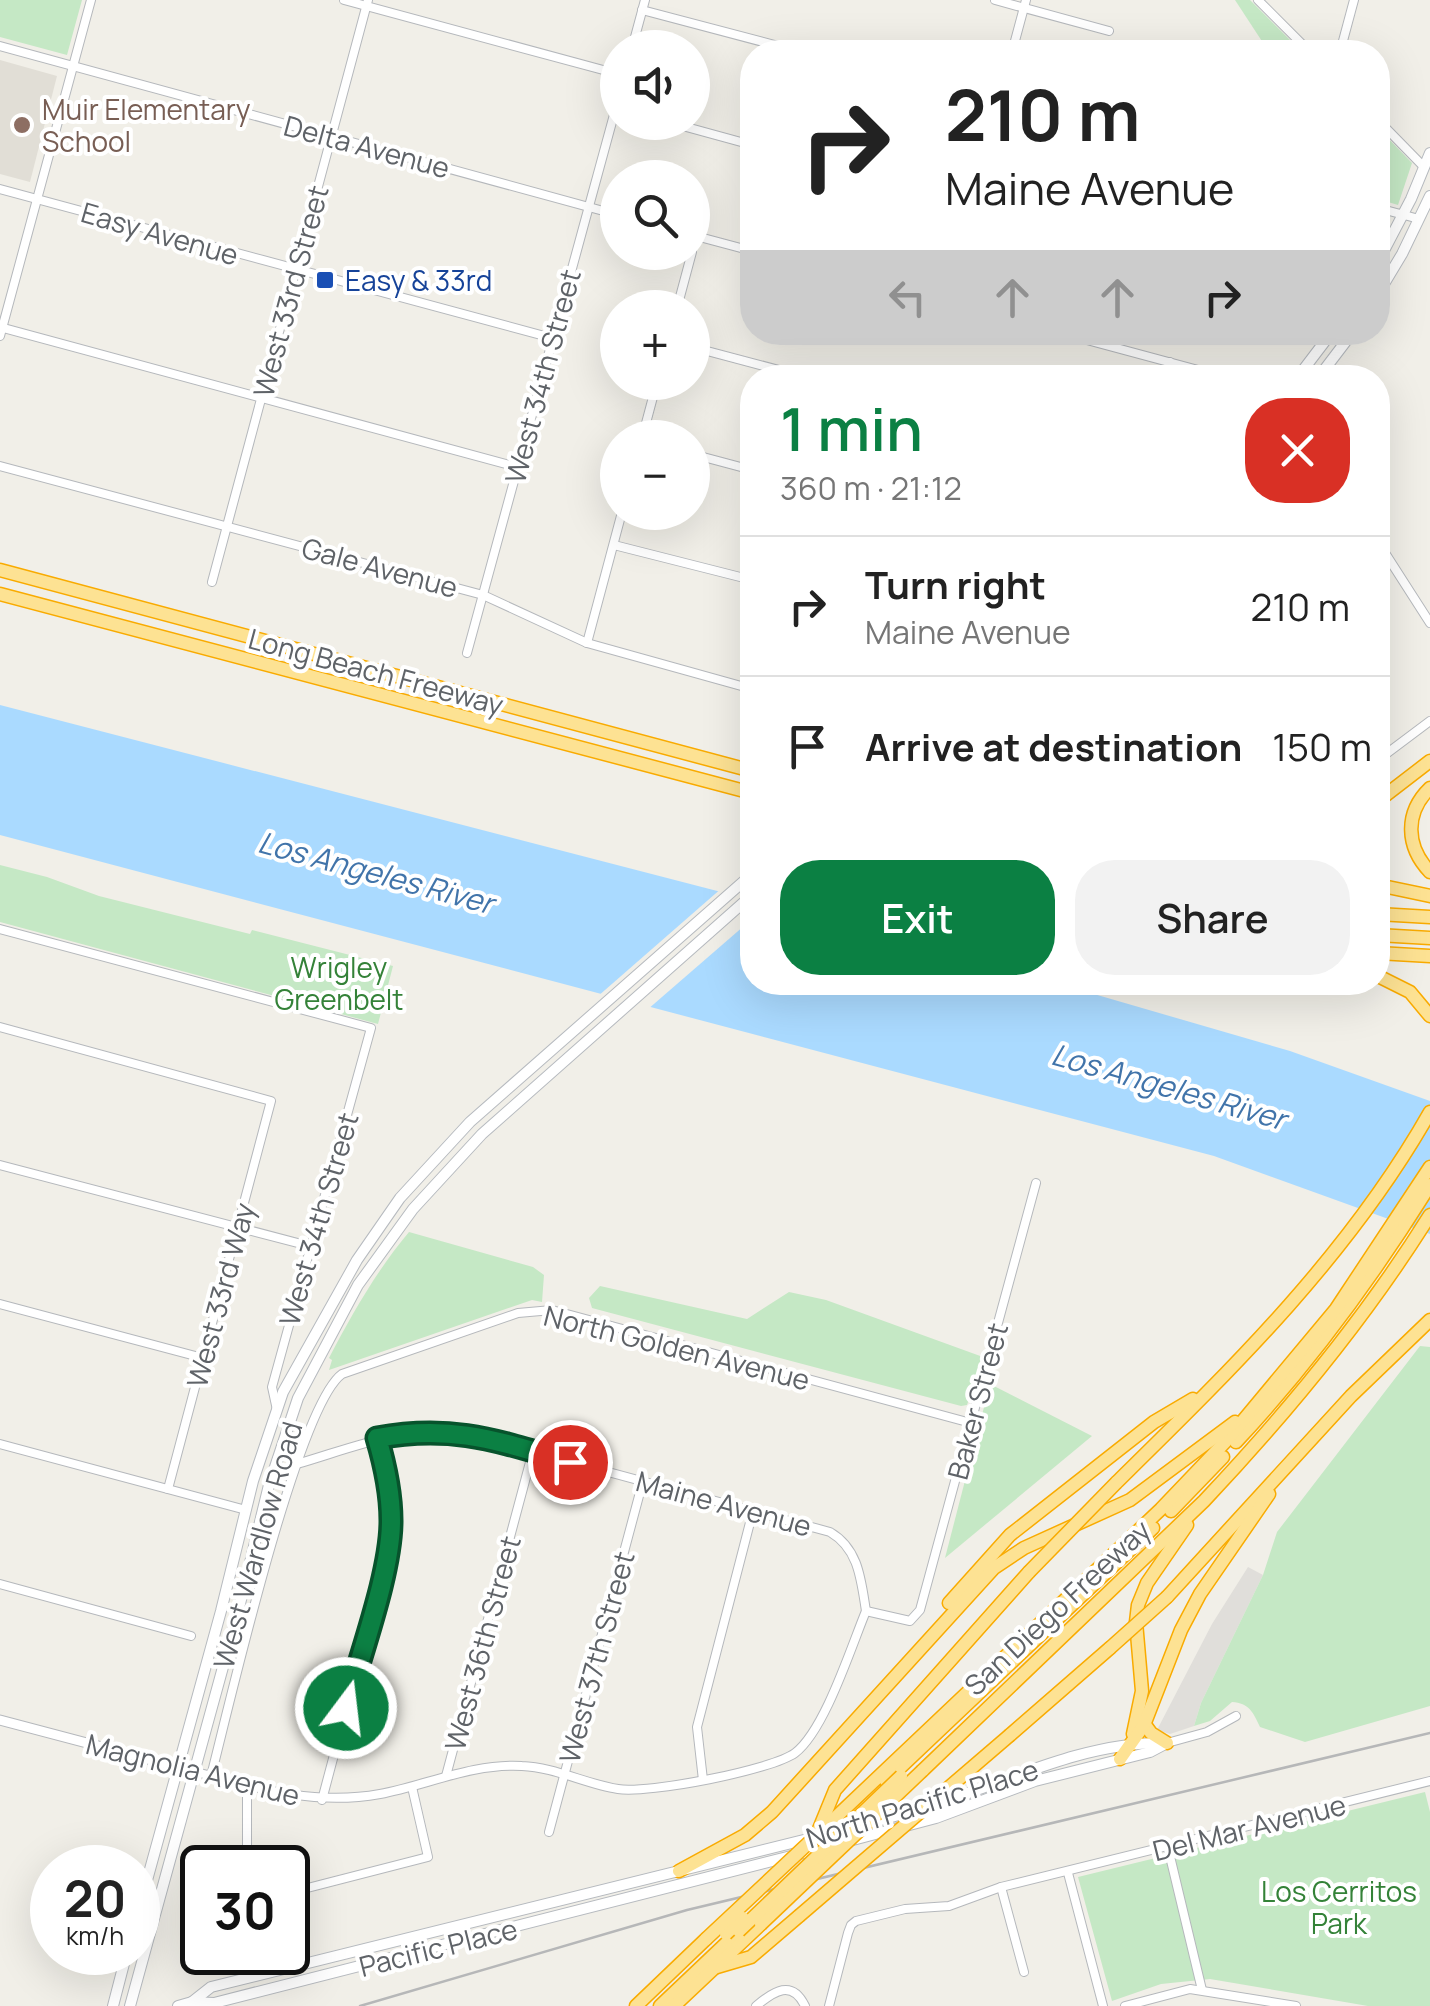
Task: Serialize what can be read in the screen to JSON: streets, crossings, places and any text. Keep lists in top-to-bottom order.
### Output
{
  "streets": {
    "highway": ["Long Beach Freeway", "San Diego Freeway"],
    "main road": ["West Wardlow Road", "North Pacific Place", "Pacific Place"],
    "street": [
      "Delta Avenue",
      "Easy Avenue",
      "West 33rd Street",
      "West 34th Street",
      "Gale Avenue",
      "West 33rd Way",
      "North Golden Avenue",
      "Baker Street",
      "Maine Avenue",
      "West 36th Street",
      "West 37th Street",
      "Magnolia Avenue",
      "Del Mar Avenue"
    ]
  },
  "crossings": [
    ["Delta Avenue", "West 33rd Street"],
    ["Delta Avenue", "West 34th Street"],
    ["Easy Avenue", "West 33rd Street"],
    ["Easy Avenue", "West 34th Street"],
    ["West 33rd Street", "Gale Avenue"],
    ["West 34th Street", "Gale Avenue"],
    ["West 34th Street", "West Wardlow Road"],
    ["North Golden Avenue", "Baker Street"],
    ["North Golden Avenue", "West Wardlow Road"],
    ["Baker Street", "Maine Avenue"],
    ["Baker Street", "Magnolia Avenue"],
    ["Maine Avenue", "West Wardlow Road"],
    ["Maine Avenue", "West 36th Street"],
    ["Maine Avenue", "West 37th Street"],
    ["Maine Avenue", "Magnolia Avenue"],
    ["West Wardlow Road", "Magnolia Avenue"],
    ["West 36th Street", "Magnolia Avenue"],
    ["West 37th Street", "Magnolia Avenue"],
    ["North Pacific Place", "Pacific Place"]
  ],
  "water": ["Los Angeles River"],
  "parks": ["Wrigley Greenbelt", "Los Cerritos Park"],
  "places": {
    "other": ["Muir Elementary School"],
    "transit": ["Easy & 33rd"]
  },
  "page": {
    "map_buttons": ["+", "−"],
    "turn": ["210 m", "Maine Avenue"],
    "heading": ["1 min", "360 m · 21:12"],
    "list": [
      {
        "name": "Turn right",
        "note": "Maine Avenue",
        "value": "210 m"
      },
      {
        "name": "Arrive at destination",
        "value": "150 m"
      }
    ],
    "buttons": ["Exit", "Share"],
    "speed": "20 km/h",
    "limit": "30"
  }
}
